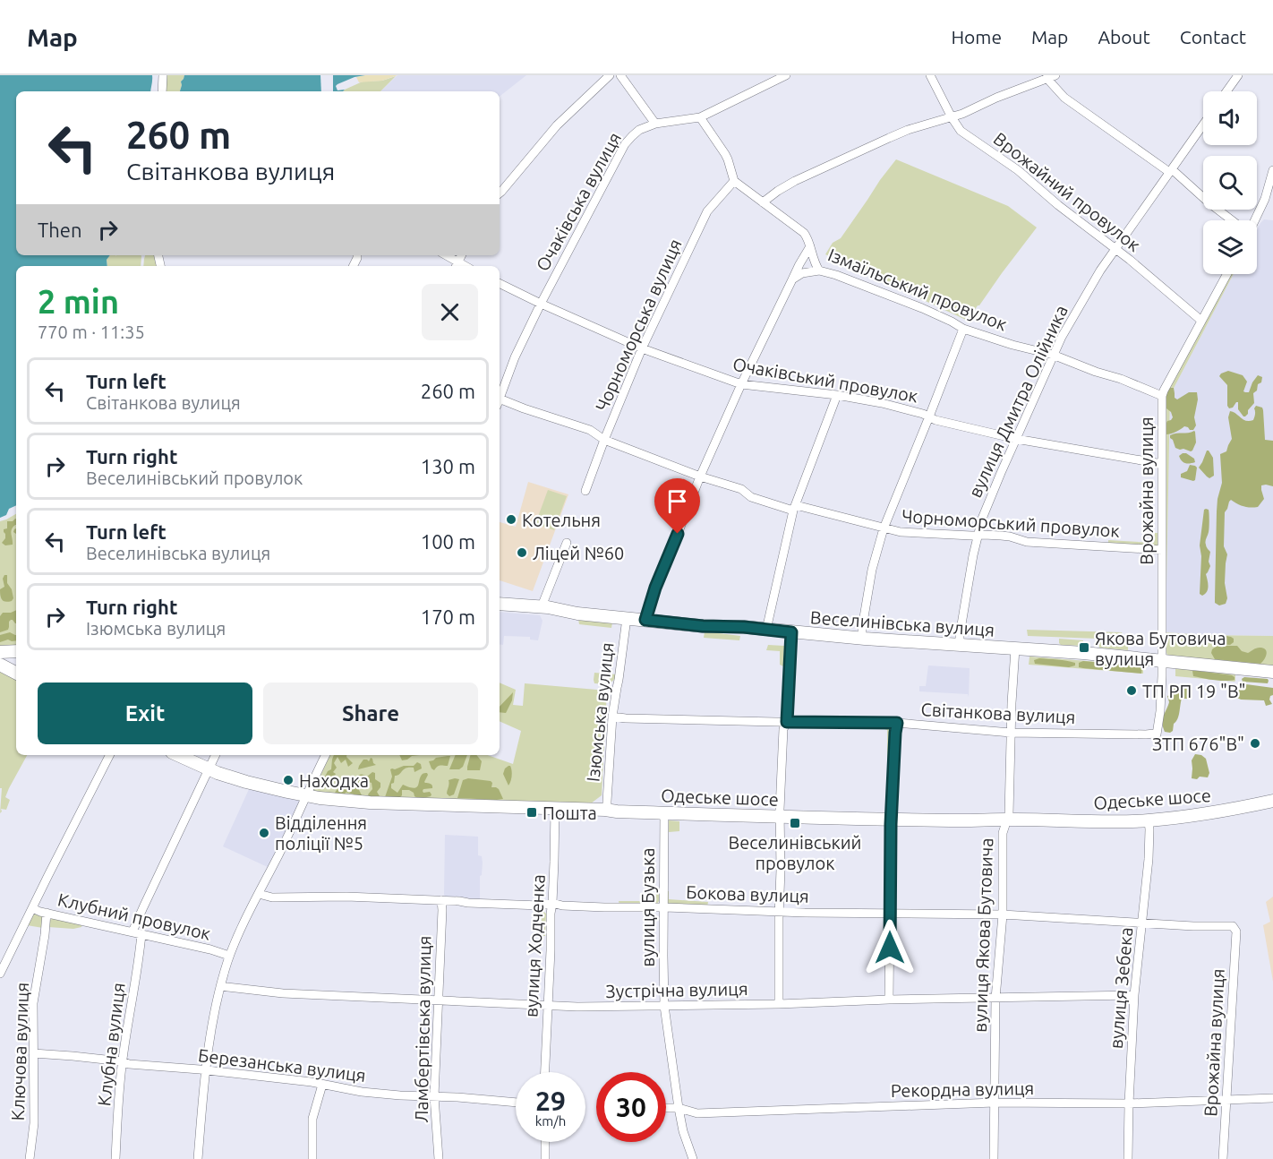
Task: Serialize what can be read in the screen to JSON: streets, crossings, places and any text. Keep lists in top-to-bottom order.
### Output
{
  "streets": {
    "highway": ["Веселинівська вулиця", "Одеське шосе"],
    "street": [
      "Врожайний провулок",
      "Очаківська вулиця",
      "Ізмаїльський провулок",
      "Чорноморська вулиця",
      "Очаківський провулок",
      "вулиця Дмитра Олійника",
      "Врожайна вулиця",
      "Чорноморський провулок",
      "Ізюмська вулиця",
      "Світанкова вулиця",
      "Бокова вулиця",
      "вулиця Бузька",
      "Клубний провулок",
      "вулиця Якова Бутовича",
      "вулиця Ходченка",
      "вулиця Зебека",
      "Зустрічна вулиця",
      "Ламбертівська вулиця",
      "Клубна вулиця",
      "Ключова вулиця",
      "Березанська вулиця",
      "Рекордна вулиця"
    ]
  },
  "crossings": [
    ["Врожайний провулок", "вулиця Дмитра Олійника"],
    ["Врожайний провулок", "Врожайна вулиця"],
    ["Очаківська вулиця", "Очаківський провулок"],
    ["Ізмаїльський провулок", "Чорноморська вулиця"],
    ["Ізмаїльський провулок", "вулиця Дмитра Олійника"],
    ["Ізмаїльський провулок", "Врожайна вулиця"],
    ["Чорноморська вулиця", "Очаківський провулок"],
    ["Чорноморська вулиця", "Чорноморський провулок"],
    ["Очаківський провулок", "вулиця Дмитра Олійника"],
    ["Очаківський провулок", "Врожайна вулиця"],
    ["вулиця Дмитра Олійника", "Чорноморський провулок"],
    ["вулиця Дмитра Олійника", "Веселинівська вулиця"],
    ["Врожайна вулиця", "Чорноморський провулок"],
    ["Врожайна вулиця", "Веселинівська вулиця"],
    ["Врожайна вулиця", "Світанкова вулиця"],
    ["Врожайна вулиця", "Бокова вулиця"],
    ["Врожайна вулиця", "Рекордна вулиця"],
    ["Веселинівська вулиця", "Ізюмська вулиця"],
    ["Веселинівська вулиця", "вулиця Якова Бутовича"],
    ["Ізюмська вулиця", "Світанкова вулиця"],
    ["Ізюмська вулиця", "Одеське шосе"],
    ["Світанкова вулиця", "вулиця Якова Бутовича"],
    ["Одеське шосе", "вулиця Бузька"],
    ["Одеське шосе", "вулиця Якова Бутовича"],
    ["Одеське шосе", "вулиця Ходченка"],
    ["Одеське шосе", "вулиця Зебека"],
    ["Одеське шосе", "Клубна вулиця"],
    ["Бокова вулиця", "вулиця Бузька"],
    ["Бокова вулиця", "вулиця Якова Бутовича"],
    ["Бокова вулиця", "вулиця Ходченка"],
    ["Бокова вулиця", "вулиця Зебека"],
    ["Бокова вулиця", "Ламбертівська вулиця"],
    ["вулиця Бузька", "Зустрічна вулиця"],
    ["вулиця Бузька", "Рекордна вулиця"],
    ["Клубний провулок", "Клубна вулиця"],
    ["Клубний провулок", "Ключова вулиця"],
    ["вулиця Якова Бутовича", "Зустрічна вулиця"],
    ["вулиця Якова Бутовича", "Рекордна вулиця"],
    ["вулиця Ходченка", "Зустрічна вулиця"],
    ["вулиця Зебека", "Зустрічна вулиця"],
    ["вулиця Зебека", "Рекордна вулиця"],
    ["Зустрічна вулиця", "Ламбертівська вулиця"],
    ["Ламбертівська вулиця", "Березанська вулиця"],
    ["Клубна вулиця", "Березанська вулиця"],
    ["Ключова вулиця", "Березанська вулиця"]
  ],
  "places": {
    "other": [
      "Котельня",
      "Ліцей №60",
      "ТП РП 19 \"В\"",
      "ЗТП 676\"В\"",
      "Находка",
      "Відділення поліції №5"
    ],
    "transit": ["Якова Бутовича вулиця", "Пошта", "Веселинівський провулок"]
  },
  "page": {
    "header": "Map",
    "nav": [
      "Home",
      "Map",
      "About",
      "Contact"
    ],
    "turn": ["260 m", "Світанкова вулиця"],
    "then": "Then",
    "heading": ["2 min", "770 m · 11:35"],
    "list": [
      {
        "name": "Turn left",
        "note": "Світанкова вулиця",
        "value": "260 m"
      },
      {
        "name": "Turn right",
        "note": "Веселинівський провулок",
        "value": "130 m"
      },
      {
        "name": "Turn left",
        "note": "Веселинівська вулиця",
        "value": "100 m"
      },
      {
        "name": "Turn right",
        "note": "Ізюмська вулиця",
        "value": "170 m"
      }
    ],
    "buttons": ["Exit", "Share"],
    "speed": "29 km/h",
    "limit": "30"
  }
}
